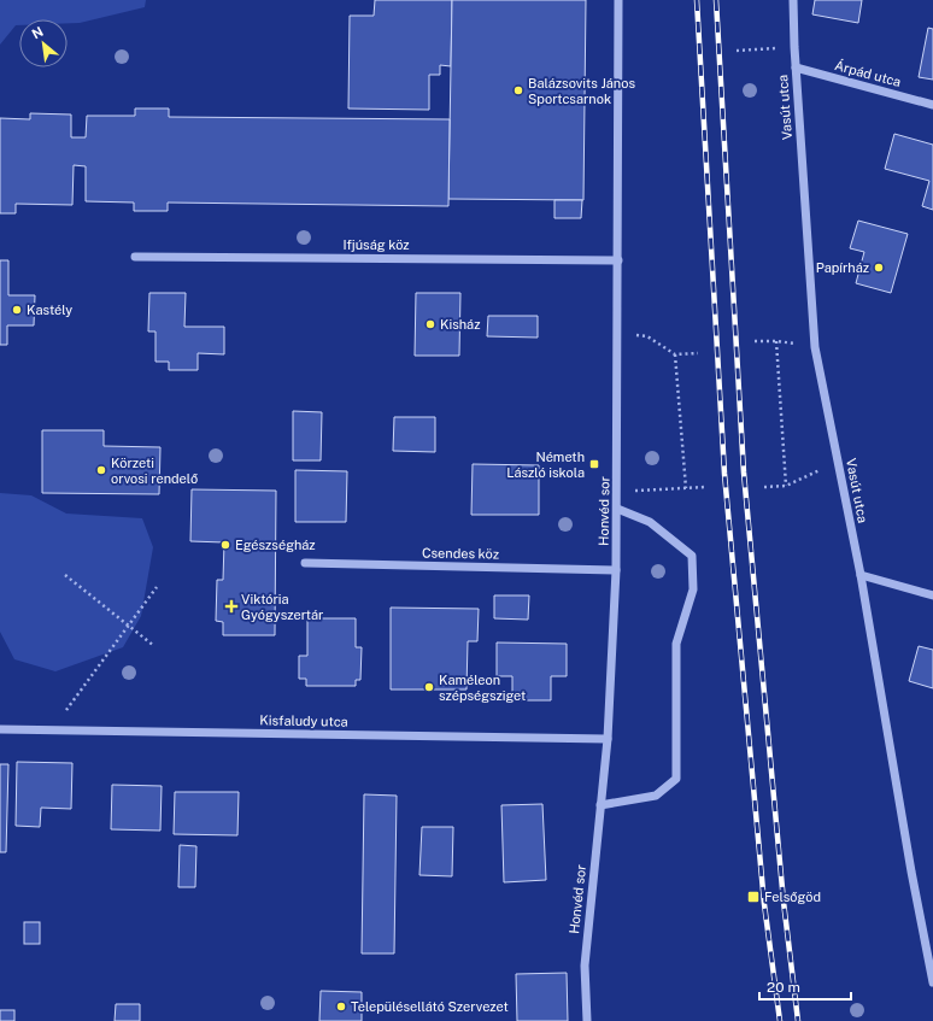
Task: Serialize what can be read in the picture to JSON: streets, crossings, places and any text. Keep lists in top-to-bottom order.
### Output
{
  "streets": {
    "street": [
      "Árpád utca",
      "Vasút utca",
      "Ifjúság köz",
      "Honvéd sor",
      "Csendes köz",
      "Kisfaludy utca"
    ]
  },
  "crossings": [
    ["Árpád utca", "Vasút utca"],
    ["Ifjúság köz", "Honvéd sor"],
    ["Honvéd sor", "Csendes köz"],
    ["Honvéd sor", "Kisfaludy utca"]
  ],
  "places": {
    "other": [
      "Balázsovits János Sportcsarnok",
      "Papírház",
      "Kastély",
      "Kisház",
      "Körzeti orvosi rendelő",
      "Egészségház",
      "Kaméleon szépségsziget",
      "Településellátó Szervezet"
    ],
    "transit": ["Németh László iskola", "Felsőgöd"],
    "health": ["Viktória Gyógyszertár"]
  },
  "scale_bar": "20 m",
  "north": "top left"
}
